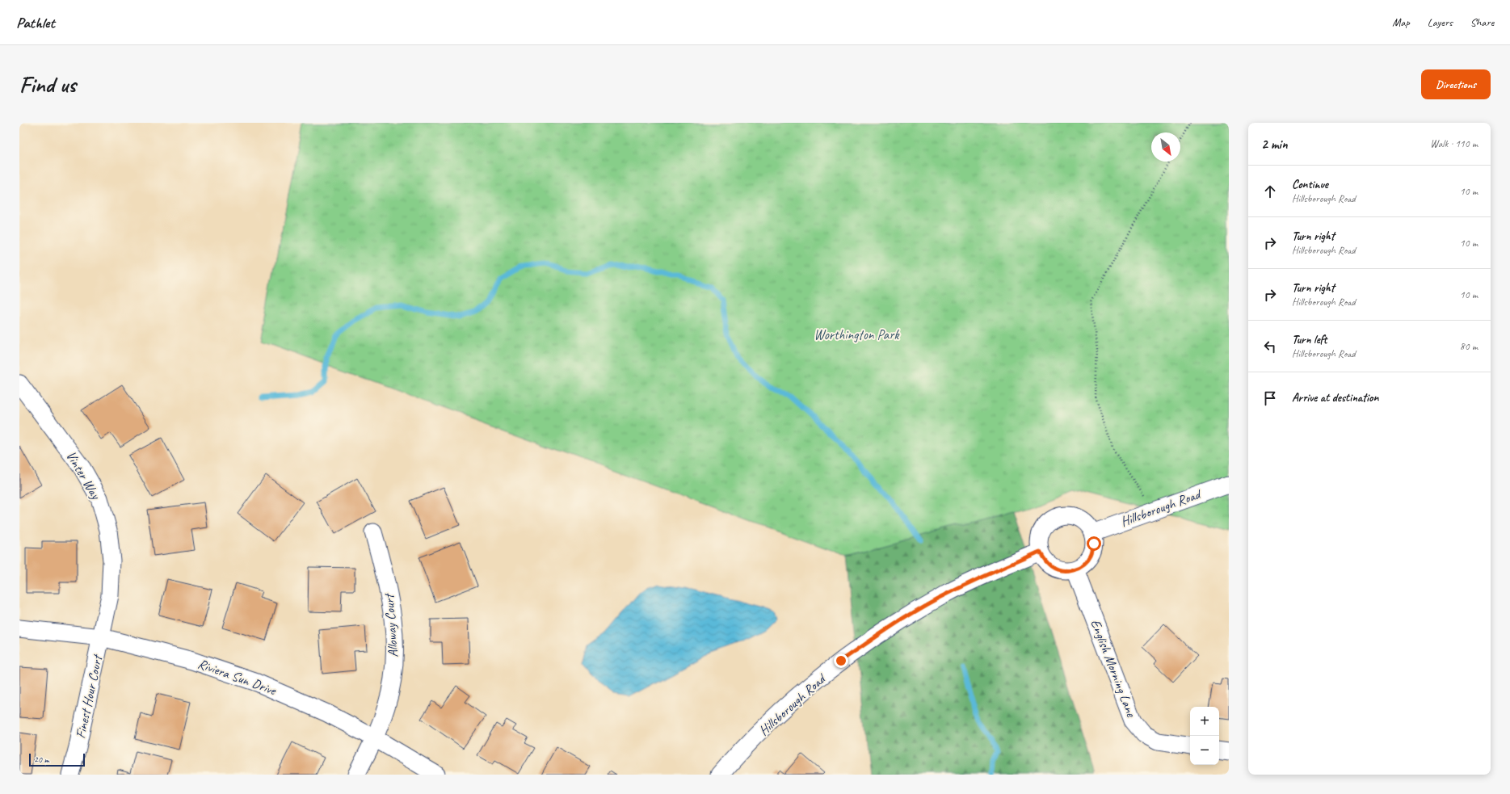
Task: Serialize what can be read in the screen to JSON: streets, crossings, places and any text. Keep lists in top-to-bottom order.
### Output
{
  "streets": {
    "street": [
      "Vinter Way",
      "Hillsborough Road",
      "Alloway Court",
      "English Morning Lane",
      "Riviera Sun Drive",
      "Finest Hour Court"
    ]
  },
  "crossings": [
    ["Vinter Way", "Riviera Sun Drive"],
    ["Vinter Way", "Finest Hour Court"],
    ["Hillsborough Road", "English Morning Lane"],
    ["Alloway Court", "Riviera Sun Drive"],
    ["Riviera Sun Drive", "Finest Hour Court"]
  ],
  "parks": ["Worthington Park"],
  "scale_bar": "20 m",
  "north": "bottom right",
  "page": {
    "header": "Pathlet",
    "nav": ["Map", "Layers", "Share"],
    "buttons": "Directions",
    "title": "Find us",
    "heading": ["2 min", "Walk · 110 m"],
    "list": [
      ["Continue", "Hillsborough Road", "10 m"],
      ["Turn right", "Hillsborough Road", "10 m"],
      ["Turn right", "Hillsborough Road", "10 m"],
      ["Turn left", "Hillsborough Road", "80 m"],
      "Arrive at destination"
    ],
    "map_buttons": ["+", "−"],
    "scale": "20 m"
  }
}
